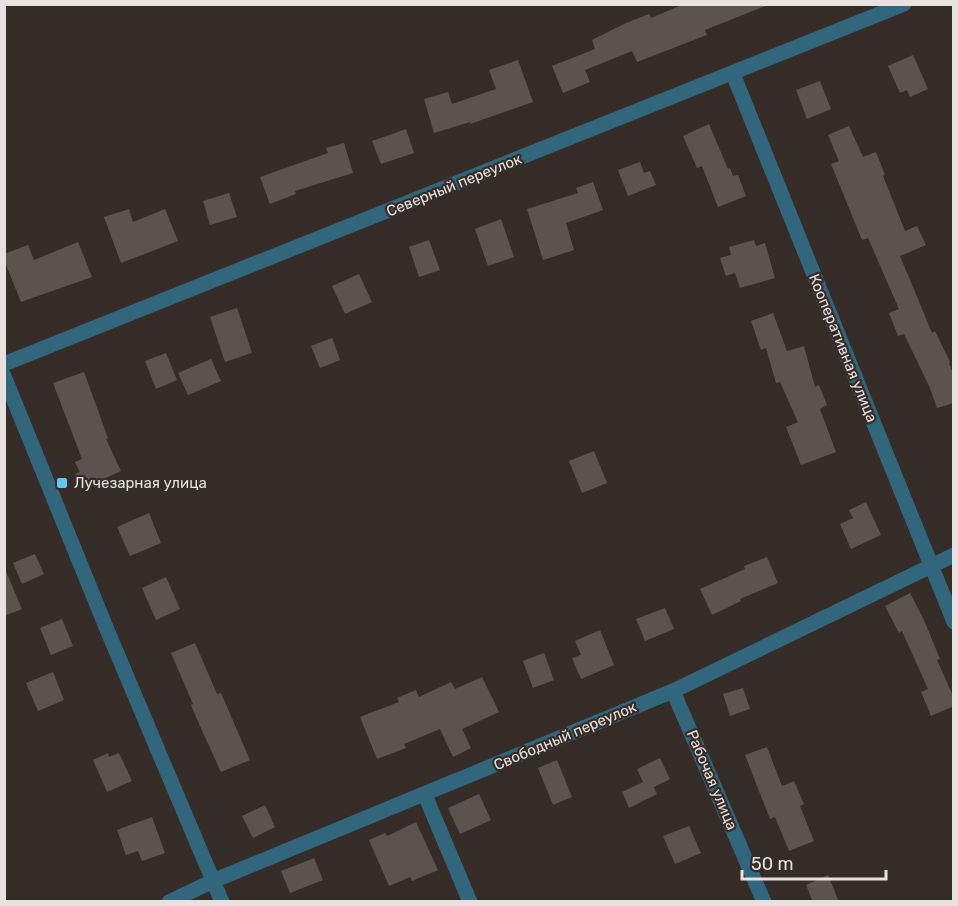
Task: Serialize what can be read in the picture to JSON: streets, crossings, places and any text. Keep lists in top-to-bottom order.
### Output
{
  "streets": {
    "street": [
      "Северный переулок",
      "Кооперативная улица",
      "Свободный переулок",
      "Рабочая улица"
    ]
  },
  "crossings": [
    ["Северный переулок", "Кооперативная улица"],
    ["Кооперативная улица", "Свободный переулок"],
    ["Свободный переулок", "Рабочая улица"]
  ],
  "places": {
    "transit": ["Лучезарная улица"]
  },
  "scale_bar": "50 m"
}
